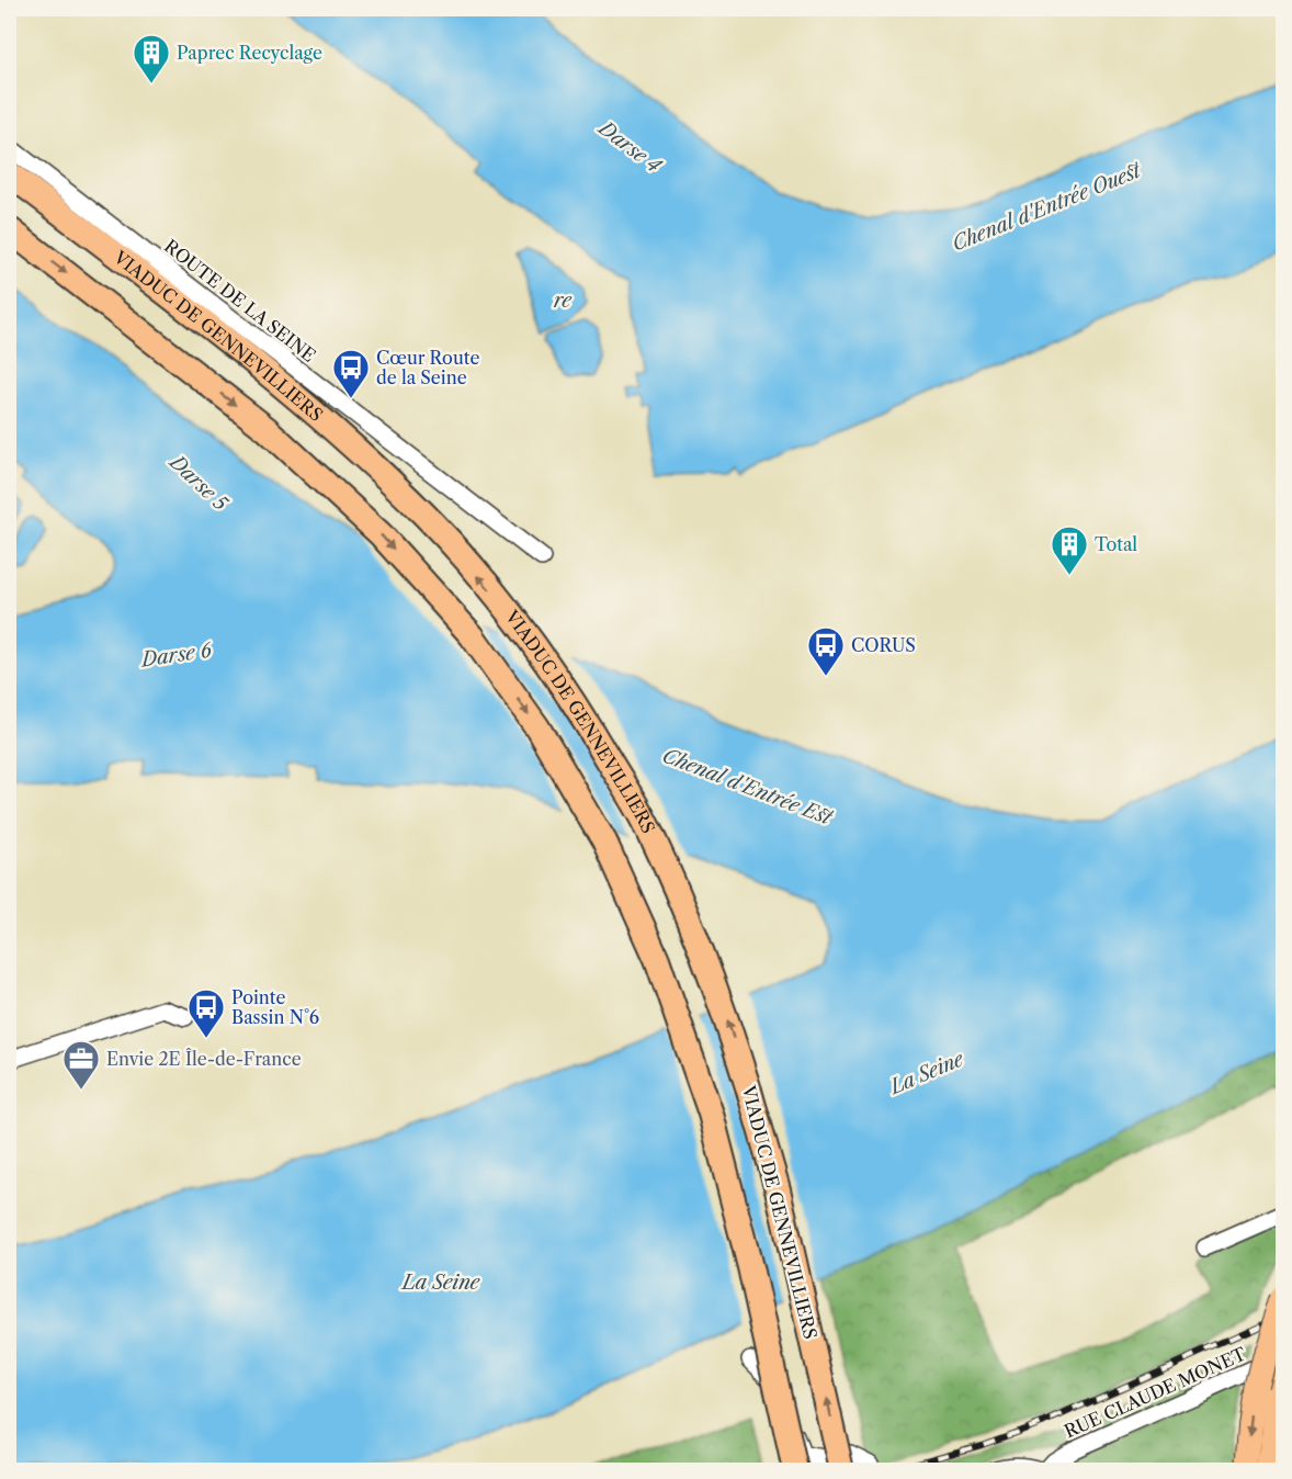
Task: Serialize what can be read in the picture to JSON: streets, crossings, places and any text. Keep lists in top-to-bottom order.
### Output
{
  "streets": {
    "highway": ["VIADUC DE GENNEVILLIERS"],
    "street": ["ROUTE DE LA SEINE", "RUE CLAUDE MONET"]
  },
  "water": [
    "Darse 4",
    "Chenal d'Entrée Ouest",
    "re",
    "Darse 5",
    "Darse 6",
    "Chenal d'Entrée Est",
    "La Seine"
  ],
  "places": {
    "building": ["Paprec Recyclage", "Total"],
    "bus stop": ["Cœur Route de la Seine", "CORUS", "Pointe Bassin N°6"],
    "office": ["Envie 2E Île-de-France"]
  }
}
